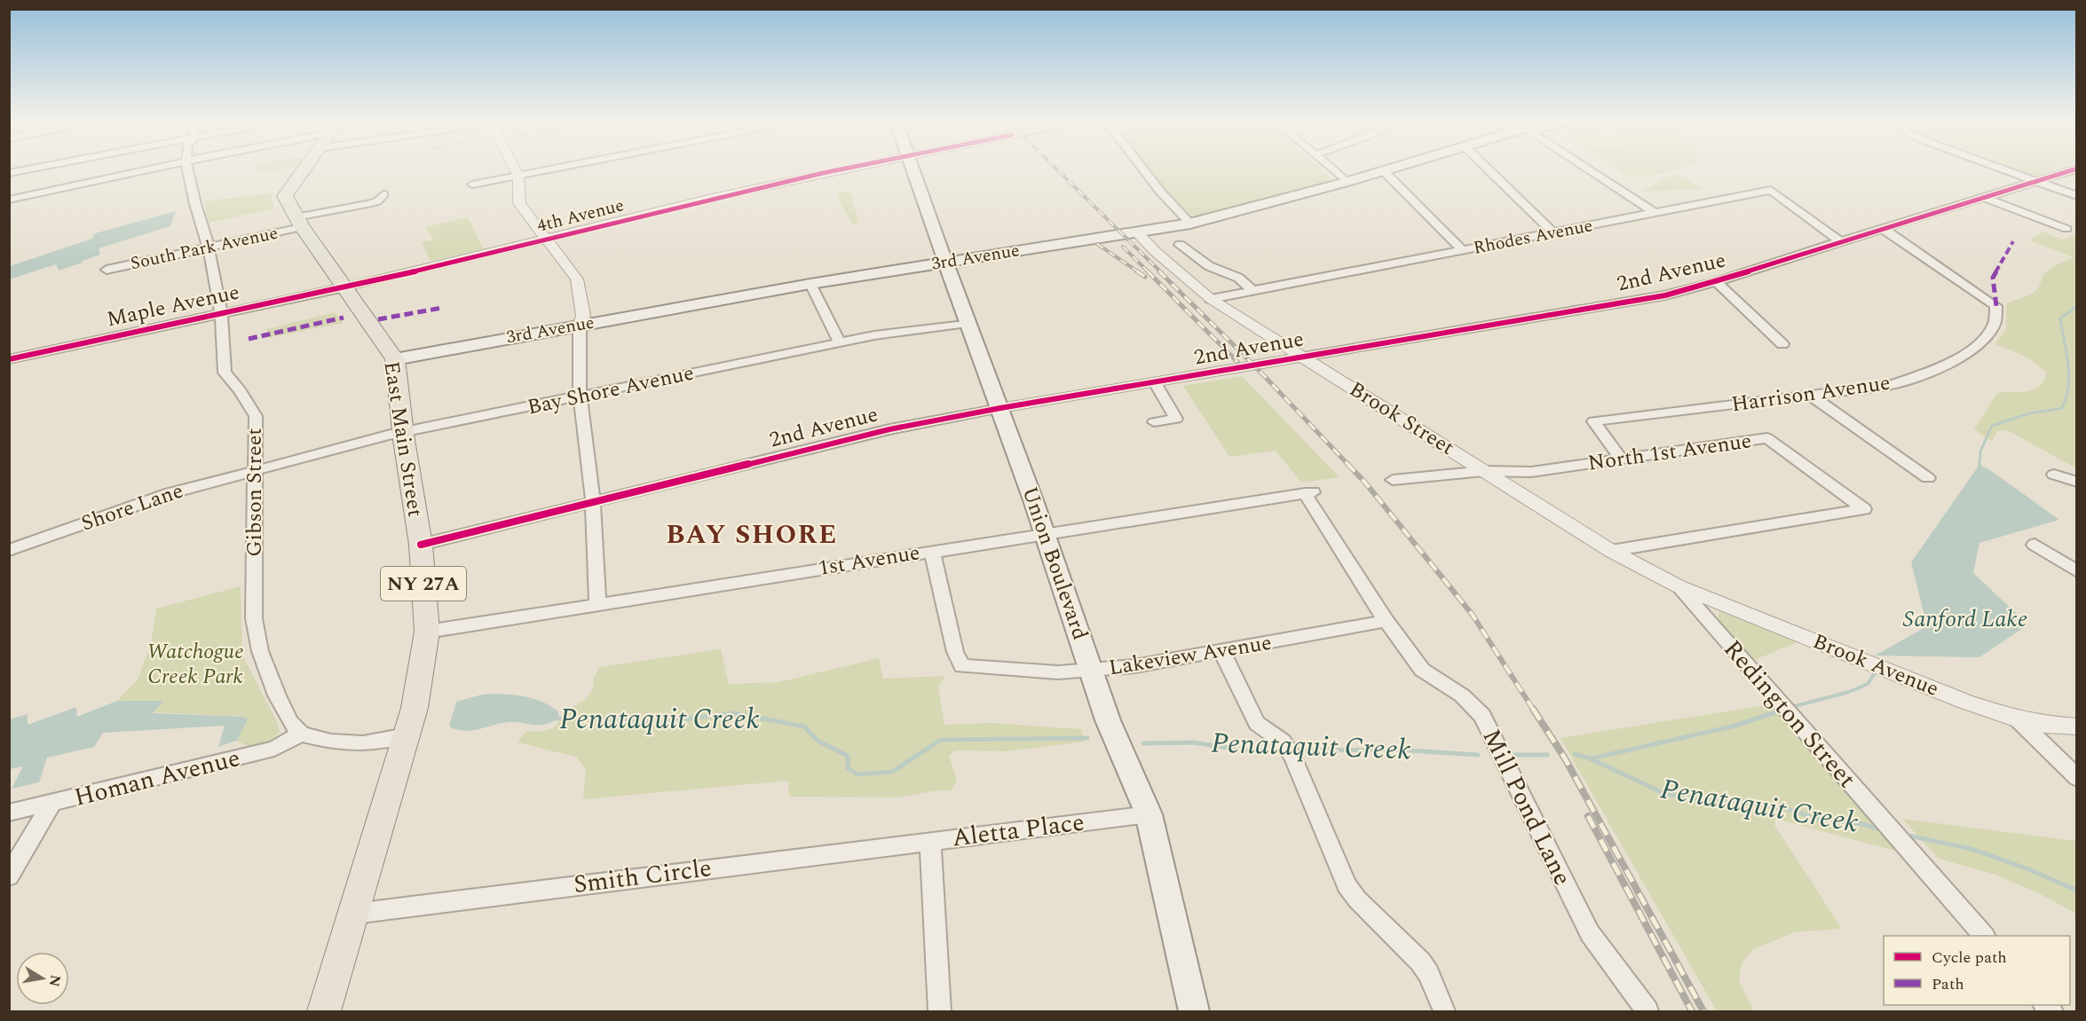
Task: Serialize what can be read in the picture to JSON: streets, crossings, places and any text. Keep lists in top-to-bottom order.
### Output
{
  "streets": {
    "main road": [
      "3rd Avenue",
      "East Main Street",
      "Union Boulevard",
      "NY 27A"
    ],
    "street": [
      "4th Avenue",
      "Rhodes Avenue",
      "South Park Avenue",
      "2nd Avenue",
      "Maple Avenue",
      "Bay Shore Avenue",
      "Harrison Avenue",
      "Brook Street",
      "North 1st Avenue",
      "Gibson Street",
      "Shore Lane",
      "1st Avenue",
      "Lakeview Avenue",
      "Brook Avenue",
      "Redington Street",
      "Homan Avenue",
      "Mill Pond Lane",
      "Aletta Place",
      "Smith Circle"
    ]
  },
  "crossings": [
    ["4th Avenue", "Maple Avenue"],
    ["4th Avenue", "East Main Street"],
    ["4th Avenue", "NY 27A"],
    ["Rhodes Avenue", "2nd Avenue"],
    ["Rhodes Avenue", "Brook Street"],
    ["South Park Avenue", "Gibson Street"],
    ["South Park Avenue", "NY 27A"],
    ["3rd Avenue", "Brook Street"],
    ["3rd Avenue", "East Main Street"],
    ["3rd Avenue", "Union Boulevard"],
    ["2nd Avenue", "Harrison Avenue"],
    ["2nd Avenue", "Brook Street"],
    ["2nd Avenue", "East Main Street"],
    ["2nd Avenue", "Union Boulevard"],
    ["Maple Avenue", "East Main Street"],
    ["Maple Avenue", "Gibson Street"],
    ["Maple Avenue", "NY 27A"],
    ["Bay Shore Avenue", "East Main Street"],
    ["Bay Shore Avenue", "Gibson Street"],
    ["Bay Shore Avenue", "Shore Lane"],
    ["Bay Shore Avenue", "Union Boulevard"],
    ["Harrison Avenue", "North 1st Avenue"],
    ["Brook Street", "North 1st Avenue"],
    ["Brook Street", "Brook Avenue"],
    ["Brook Street", "Redington Street"],
    ["East Main Street", "1st Avenue"],
    ["East Main Street", "NY 27A"],
    ["East Main Street", "Smith Circle"],
    ["Gibson Street", "Shore Lane"],
    ["Gibson Street", "Homan Avenue"],
    ["1st Avenue", "Union Boulevard"],
    ["1st Avenue", "Lakeview Avenue"],
    ["1st Avenue", "Mill Pond Lane"],
    ["Union Boulevard", "Lakeview Avenue"],
    ["Union Boulevard", "Aletta Place"],
    ["NY 27A", "Smith Circle"],
    ["Lakeview Avenue", "Mill Pond Lane"],
    ["Brook Avenue", "Redington Street"],
    ["Aletta Place", "Smith Circle"]
  ],
  "districts": ["BAY SHORE"],
  "water": ["Sanford Lake", "Penataquit Creek"],
  "parks": ["Watchogue Creek Park"],
  "legend": ["Cycle path", "Path"],
  "north": "right"
}
